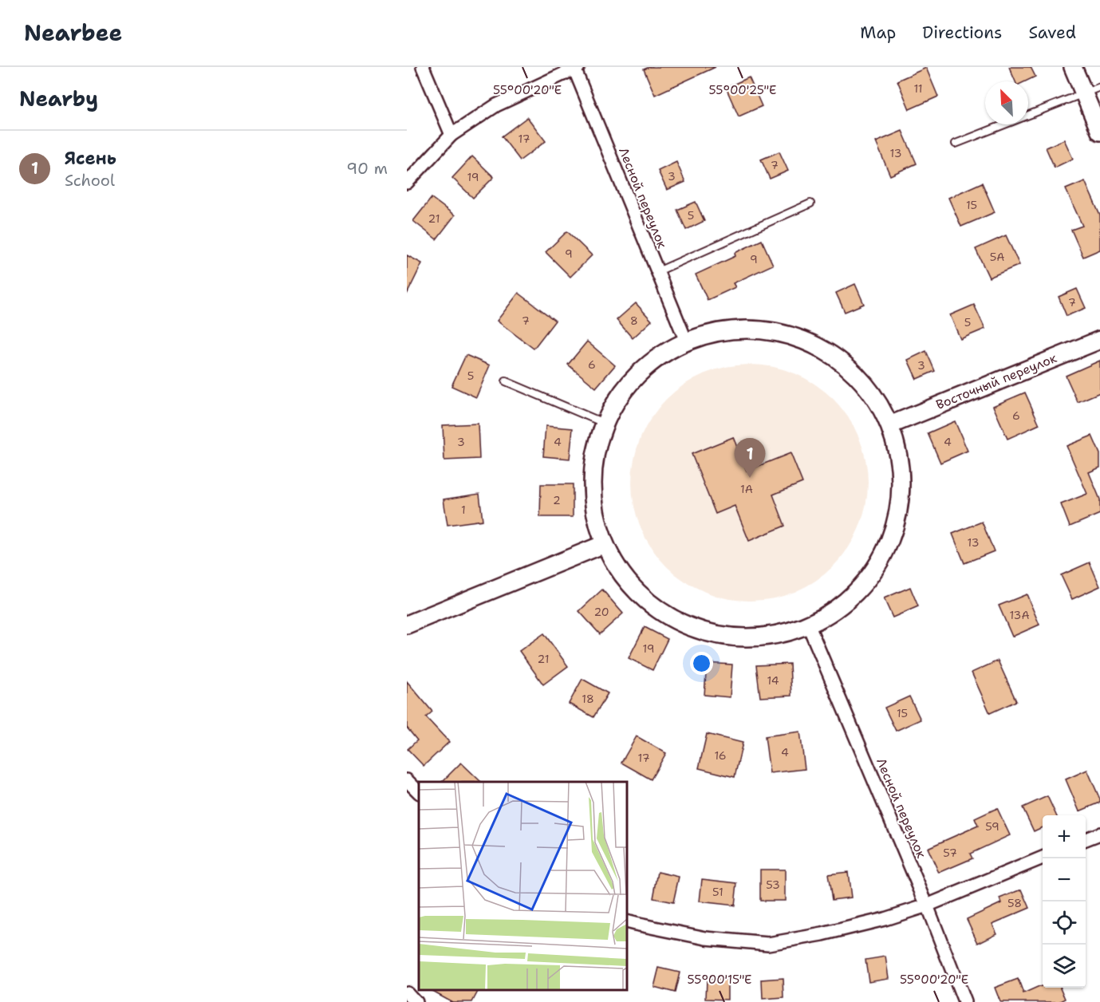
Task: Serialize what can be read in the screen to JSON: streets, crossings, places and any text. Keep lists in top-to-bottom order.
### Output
{
  "streets": {
    "street": ["Лесной переулок", "Восточный переулок"]
  },
  "house_numbers": [
    "11",
    "17",
    "13",
    "7",
    "3",
    "19",
    "15",
    "5",
    "21",
    "9",
    "5А",
    "9",
    "7",
    "7",
    "8",
    "5",
    "6",
    "3",
    "5",
    "6",
    "3",
    "4",
    "4",
    "1А",
    "2",
    "1",
    "13",
    "20",
    "13А",
    "19",
    "21",
    "14",
    "18",
    "15",
    "4",
    "16",
    "17",
    "59",
    "57",
    "53",
    "51",
    "58"
  ],
  "north": "top left",
  "page": {
    "header": "Nearbee",
    "nav": ["Map", "Directions", "Saved"],
    "heading": "Nearby",
    "list": [
      {
        "mark": "1",
        "name": "Ясень",
        "note": "School",
        "value": "90 m"
      }
    ],
    "pins": "1",
    "map_buttons": ["+", "−"]
  },
  "coordinates": ["55°00'20\"E", "55°00'25\"E", "55°00'15\"E"]
}
